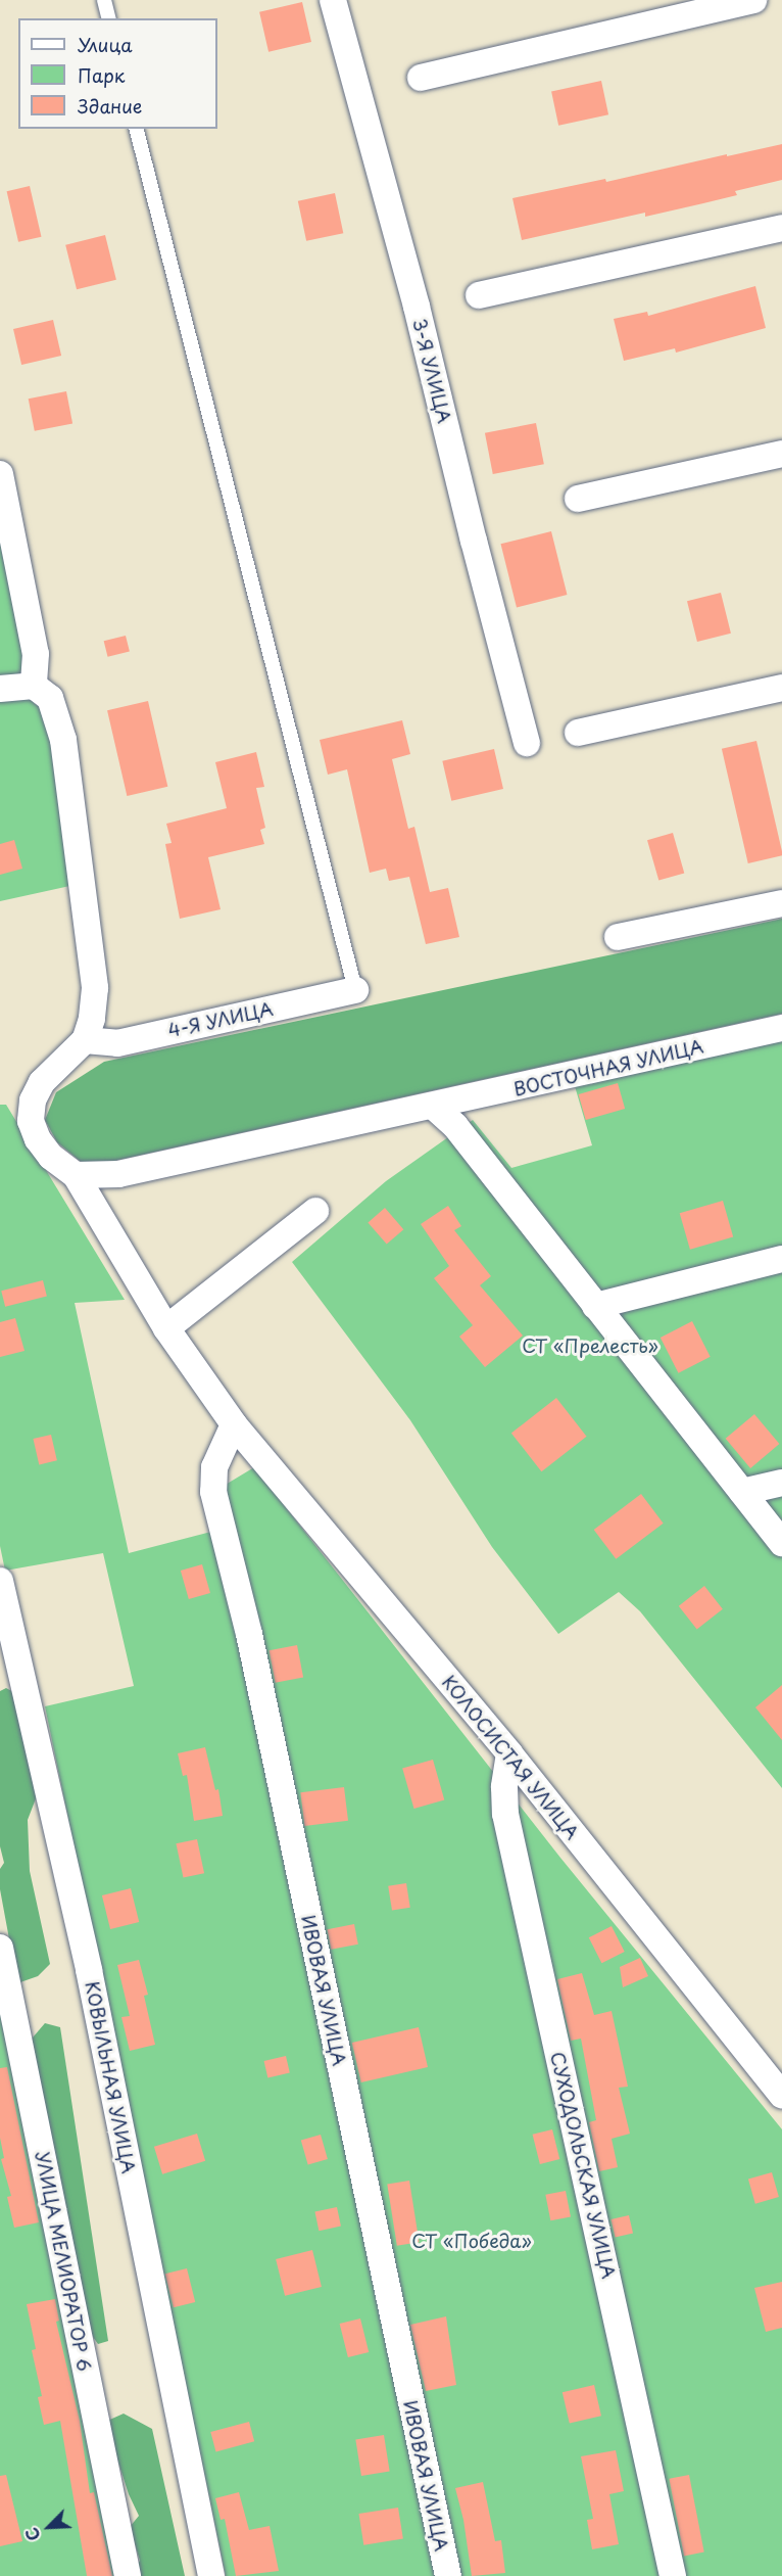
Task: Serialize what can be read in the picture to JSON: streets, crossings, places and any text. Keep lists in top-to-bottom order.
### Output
{
  "streets": {
    "street": [
      "3-Я УЛИЦА",
      "4-Я УЛИЦА",
      "ВОСТОЧНАЯ УЛИЦА",
      "КОЛОСИСТАЯ УЛИЦА",
      "ИВОВАЯ УЛИЦА",
      "КОВЫЛЬНАЯ УЛИЦА",
      "СУХОДОЛЬСКАЯ УЛИЦА",
      "УЛИЦА МЕЛИОРАТОР 6"
    ]
  },
  "crossings": [
    ["ВОСТОЧНАЯ УЛИЦА", "КОЛОСИСТАЯ УЛИЦА"],
    ["КОЛОСИСТАЯ УЛИЦА", "ИВОВАЯ УЛИЦА"],
    ["КОЛОСИСТАЯ УЛИЦА", "СУХОДОЛЬСКАЯ УЛИЦА"]
  ],
  "parks": ["СТ «Прелесть»", "СТ «Победа»"],
  "legend": ["Улица", "Парк", "Здание"],
  "north": "bottom left"
}
